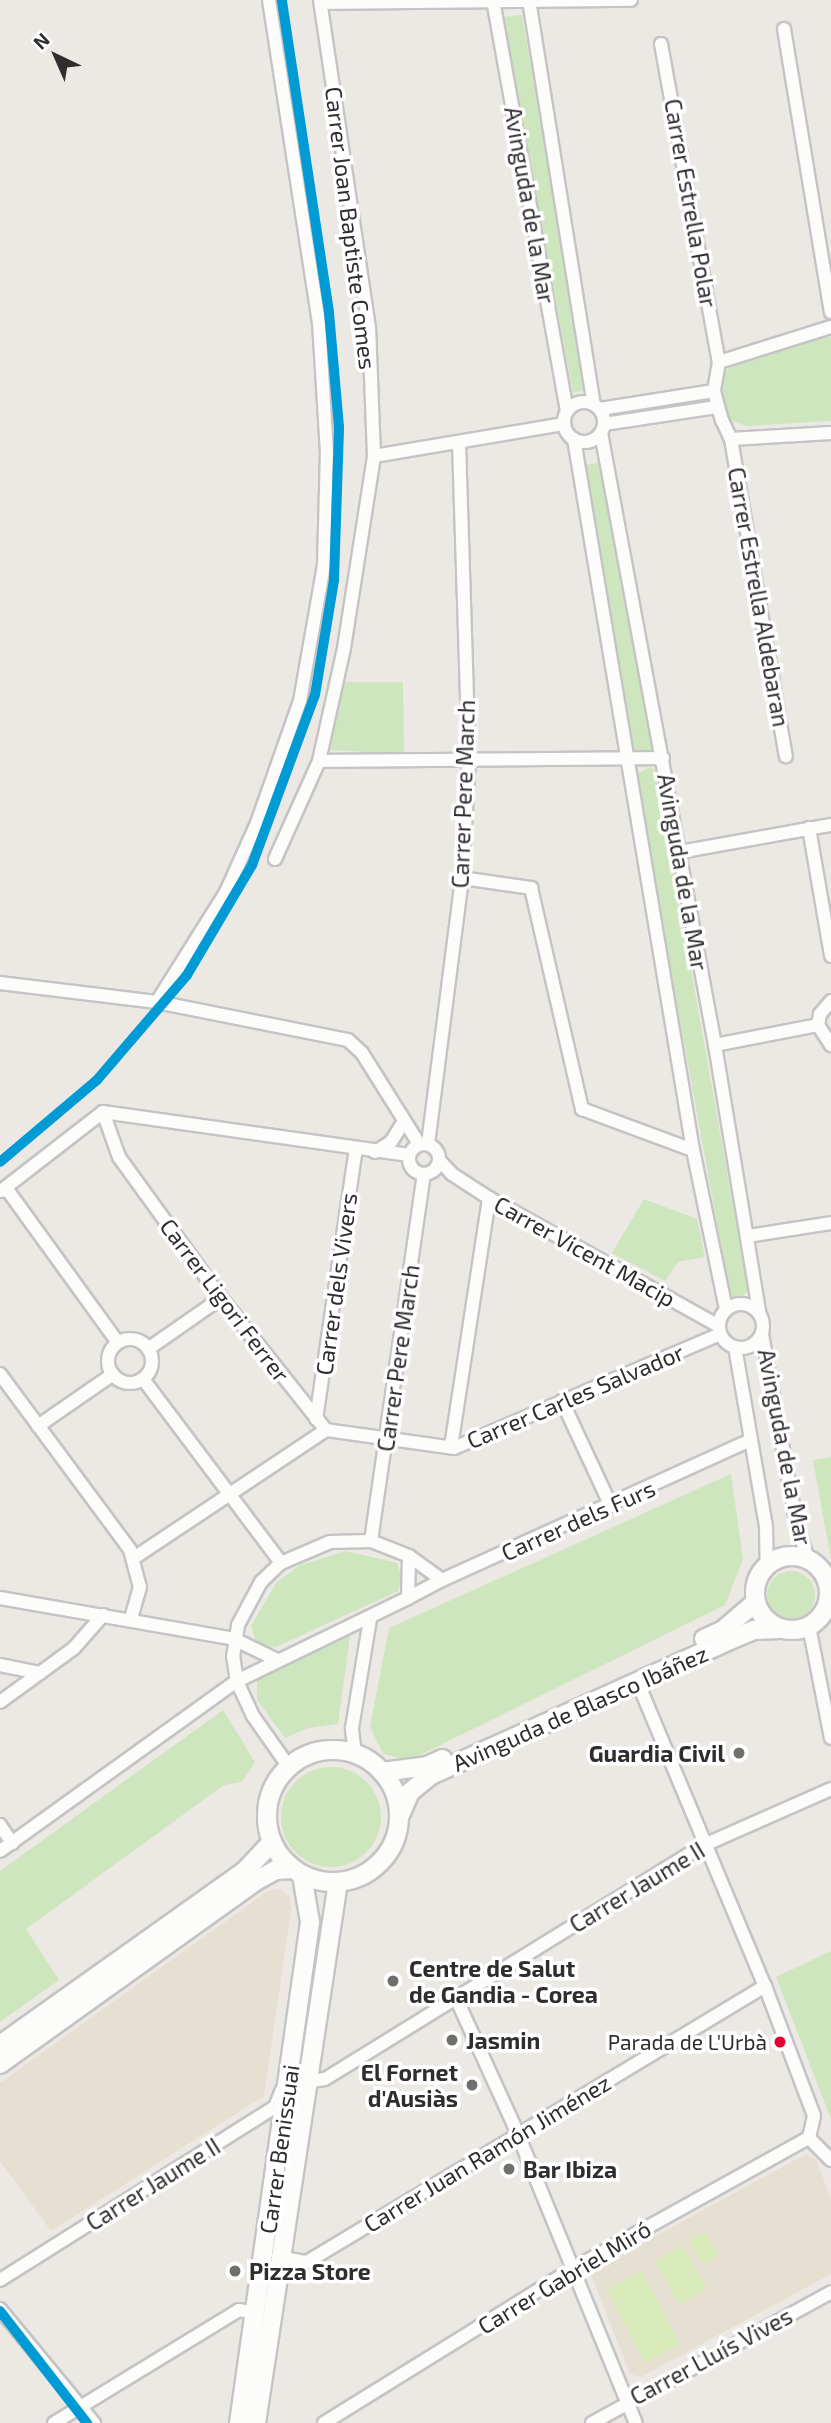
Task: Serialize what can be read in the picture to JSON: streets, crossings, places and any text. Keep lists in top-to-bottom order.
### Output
{
  "streets": {
    "main road": ["Avinguda de Blasco Ibáñez", "Carrer Benissuai"],
    "street": [
      "Carrer Estrella Polar",
      "Avinguda de la Mar",
      "Carrer Joan Baptiste Comes",
      "Carrer Estrella Aldebaran",
      "Carrer Pere March",
      "Carrer Vicent Macip",
      "Carrer dels Vivers",
      "Carrer Ligori Ferrer",
      "Carrer Carles Salvador",
      "Carrer dels Furs",
      "Carrer Jaume II",
      "Carrer Juan Ramón Jiménez",
      "Carrer Gabriel Miró",
      "Carrer Lluís Vives"
    ]
  },
  "crossings": [
    ["Carrer Estrella Polar", "Carrer Estrella Aldebaran"],
    ["Avinguda de la Mar", "Carrer Vicent Macip"],
    ["Avinguda de la Mar", "Carrer Carles Salvador"],
    ["Avinguda de la Mar", "Carrer dels Furs"],
    ["Avinguda de la Mar", "Avinguda de Blasco Ibáñez"],
    ["Carrer Pere March", "Carrer Vicent Macip"],
    ["Carrer Pere March", "Carrer Carles Salvador"],
    ["Carrer Vicent Macip", "Carrer Carles Salvador"],
    ["Carrer dels Vivers", "Carrer Ligori Ferrer"],
    ["Avinguda de Blasco Ibáñez", "Carrer Benissuai"],
    ["Carrer Jaume II", "Carrer Benissuai"],
    ["Carrer Benissuai", "Carrer Juan Ramón Jiménez"]
  ],
  "places": [
    "Guardia Civil",
    "Centre de Salut de Gandia - Corea",
    "Jasmin",
    "Parada de L'Urbà",
    "El Fornet d'Ausiàs",
    "Bar Ibiza",
    "Pizza Store"
  ],
  "north": "top left"
}
